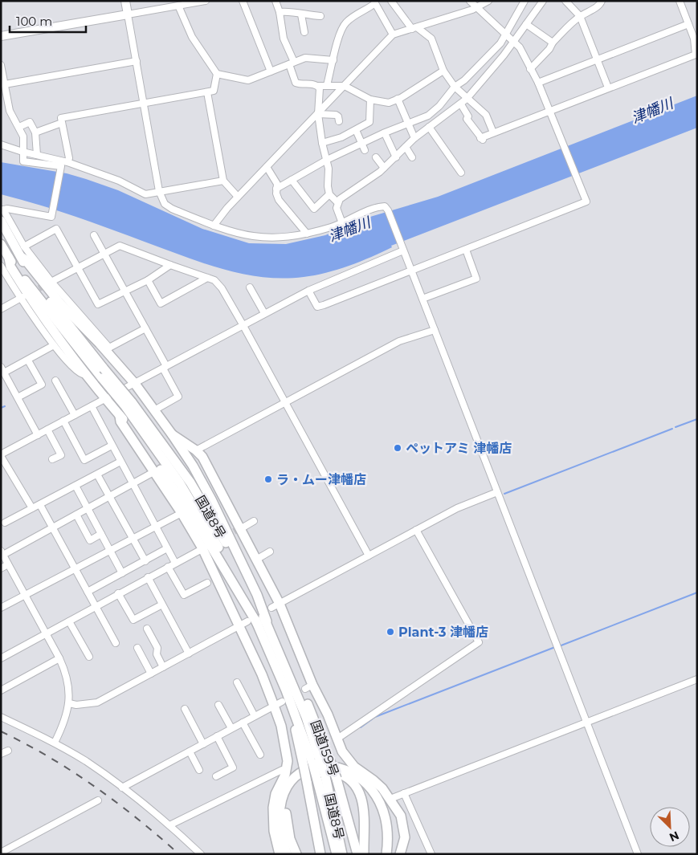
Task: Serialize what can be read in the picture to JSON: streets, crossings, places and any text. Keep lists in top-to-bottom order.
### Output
{
  "streets": {
    "highway": ["国道8号", "国道159号"]
  },
  "crossings": [
    ["国道8号", "国道159号"]
  ],
  "water": ["津幡川"],
  "places": ["ペットアミ 津幡店", "ラ・ムー津幡店", "Plant-3 津幡店"],
  "scale_bar": "100 m",
  "north": "bottom right"
}
